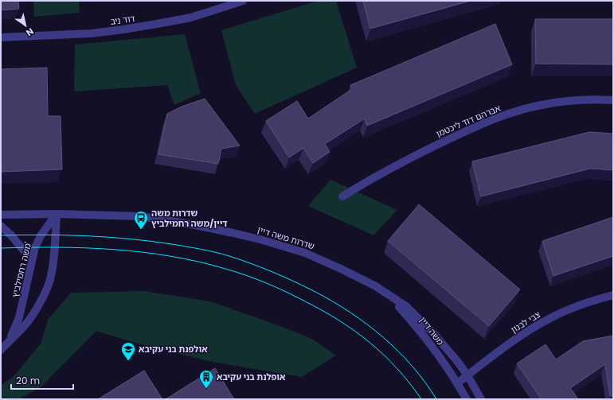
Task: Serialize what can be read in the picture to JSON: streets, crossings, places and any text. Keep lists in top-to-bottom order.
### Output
{
  "streets": {
    "street": [
      "דוד ניב",
      "אברהם דוד ליכטמן",
      "שדרות משה דיין",
      "משה רחמילביץ'",
      "צבי לבנון",
      "משה דיין"
    ]
  },
  "crossings": [
    ["שדרות משה דיין", "משה רחמילביץ'"],
    ["שדרות משה דיין", "צבי לבנון"],
    ["שדרות משה דיין", "משה דיין"],
    ["צבי לבנון", "משה דיין"]
  ],
  "places": {
    "bus stop": ["שדרות משה דיין/משה רחמילביץ"],
    "school or university": ["אולפנת בני עקיבא"],
    "building": ["אופלנת בני עקיבא"]
  },
  "scale_bar": "20 m",
  "north": "bottom right"
}
